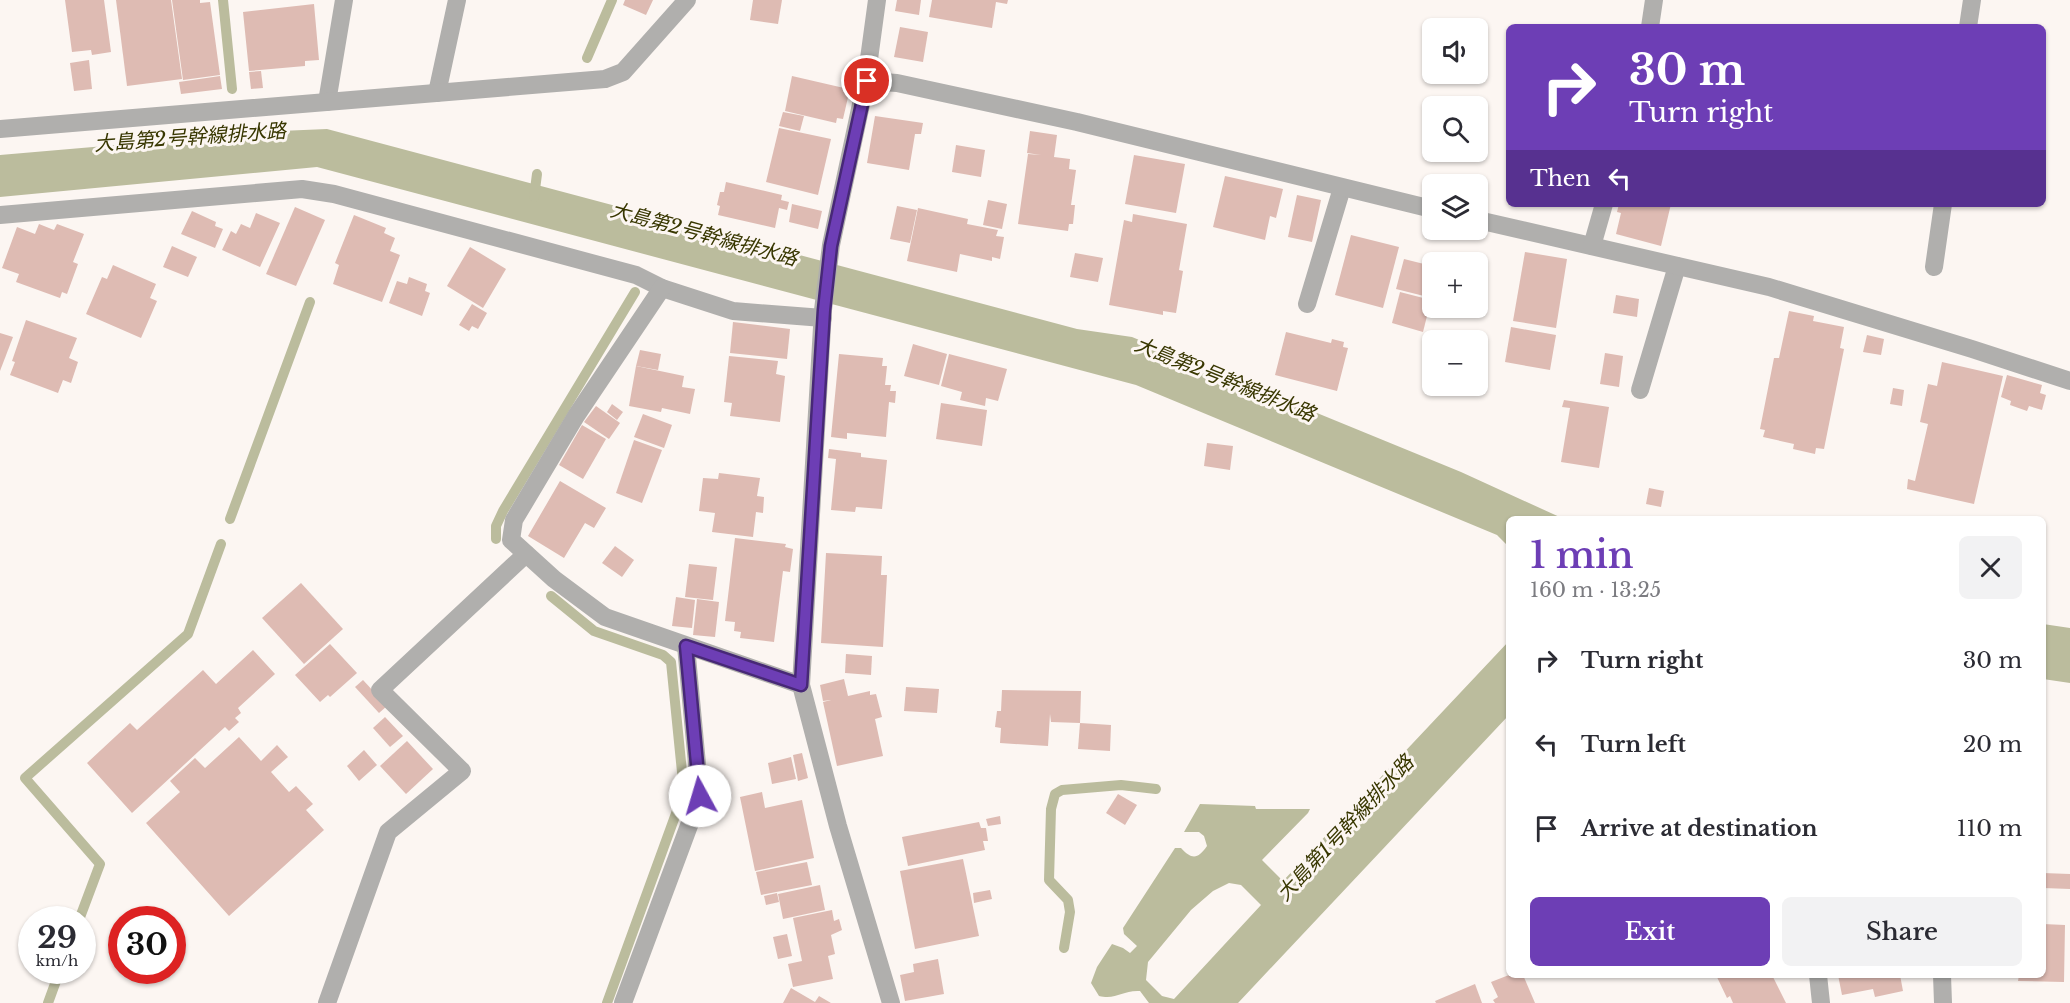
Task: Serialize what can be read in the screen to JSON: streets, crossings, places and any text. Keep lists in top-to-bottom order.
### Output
{
  "water": ["大島第2号幹線排水路", "大島第1号幹線排水路"],
  "page": {
    "map_buttons": ["+", "−"],
    "turn": ["30 m", "Turn right"],
    "then": "Then",
    "heading": ["1 min", "160 m · 13:25"],
    "list": [
      {
        "name": "Turn right",
        "value": "30 m"
      },
      {
        "name": "Turn left",
        "value": "20 m"
      },
      {
        "name": "Arrive at destination",
        "value": "110 m"
      }
    ],
    "buttons": ["Exit", "Share"],
    "speed": "29 km/h",
    "limit": "30"
  }
}
